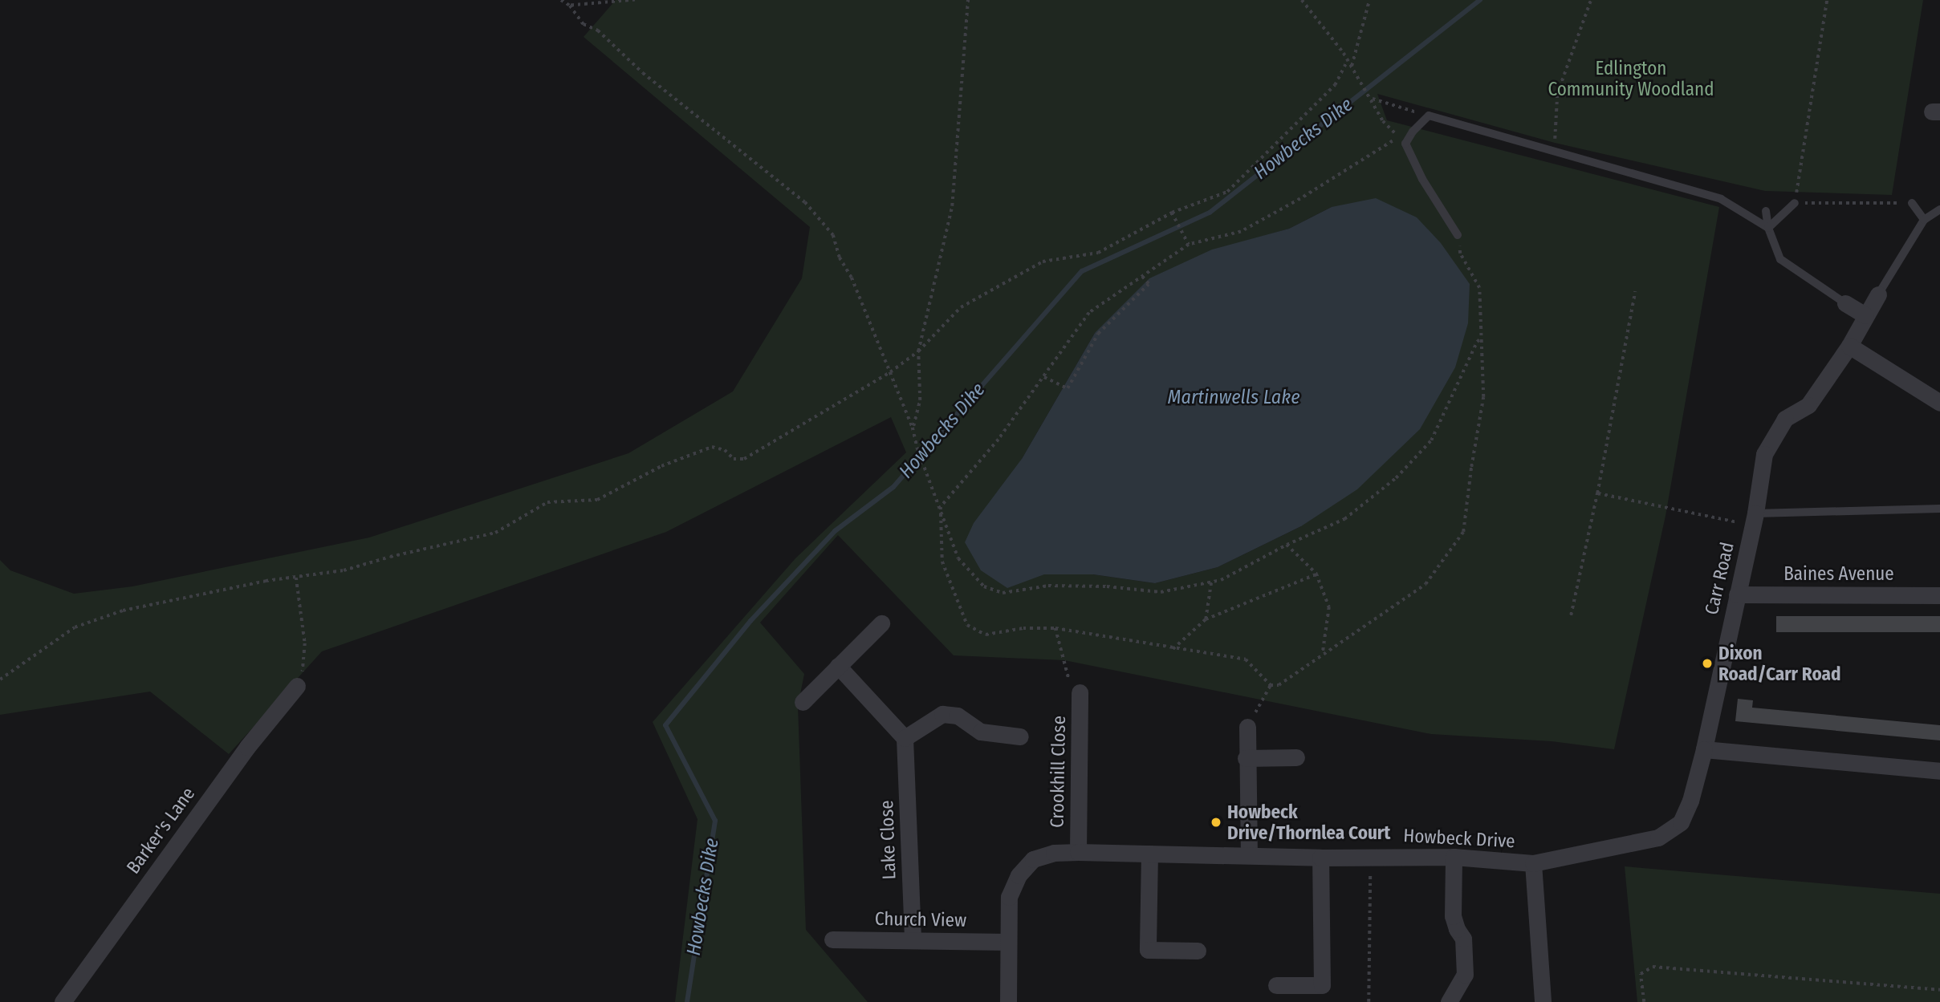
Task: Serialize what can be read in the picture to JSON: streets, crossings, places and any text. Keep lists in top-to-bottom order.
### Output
{
  "streets": {
    "street": [
      "Baines Avenue",
      "Carr Road",
      "Crookhill Close",
      "Barker's Lane",
      "Howbeck Drive",
      "Lake Close",
      "Church View"
    ]
  },
  "crossings": [
    ["Baines Avenue", "Carr Road"],
    ["Carr Road", "Howbeck Drive"],
    ["Crookhill Close", "Howbeck Drive"],
    ["Howbeck Drive", "Church View"],
    ["Lake Close", "Church View"]
  ],
  "water": ["Howbecks Dike", "Martinwells Lake"],
  "parks": ["Edlington Community Woodland"],
  "places": ["Dixon Road/Carr Road", "Howbeck Drive/Thornlea Court"]
}
